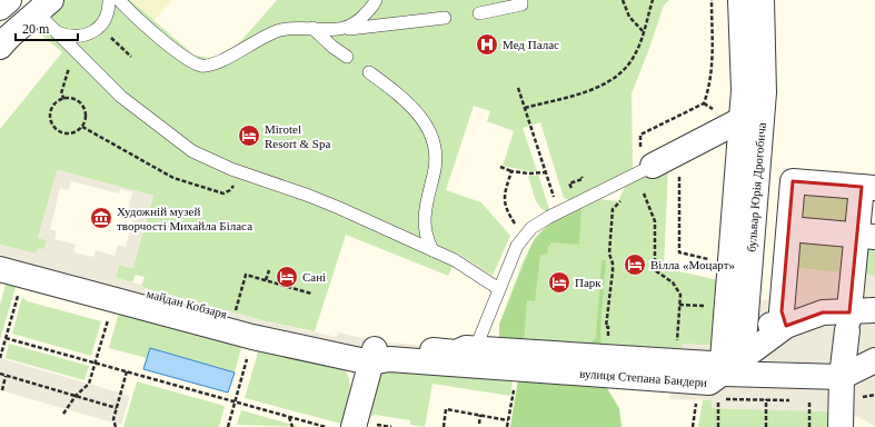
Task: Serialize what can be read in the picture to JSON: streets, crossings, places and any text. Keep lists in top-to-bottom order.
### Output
{
  "streets": {
    "street": ["бульвар Юрія Дрогобича", "майдан Кобзаря", "вулиця Степана Бандери"]
  },
  "crossings": [
    ["бульвар Юрія Дрогобича", "вулиця Степана Бандери"],
    ["майдан Кобзаря", "вулиця Степана Бандери"]
  ],
  "places": {
    "hospital": ["Мед Палас"],
    "hotel": [
      "Mirotel Resort & Spa",
      "Вілла «Моцарт»",
      "Сані",
      "Парк"
    ],
    "museum": ["Художній музей творчості Михайла Біласа"]
  },
  "scale_bar": "20 m"
}
